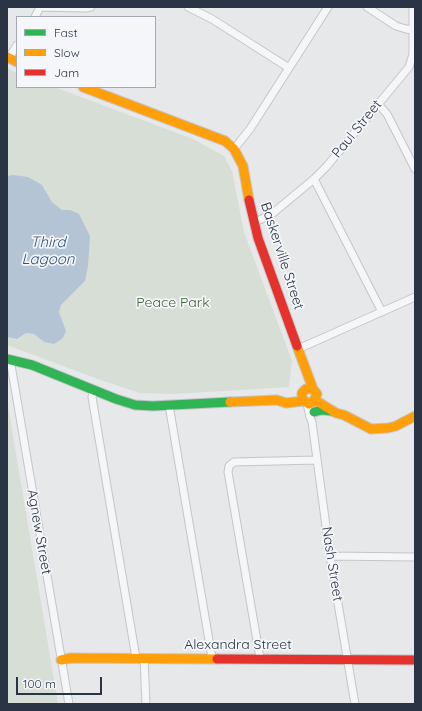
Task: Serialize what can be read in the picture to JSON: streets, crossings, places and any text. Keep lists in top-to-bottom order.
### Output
{
  "streets": {
    "street": [
      "Paul Street",
      "Baskerville Street",
      "Agnew Street",
      "Nash Street",
      "Alexandra Street"
    ]
  },
  "crossings": [
    ["Paul Street", "Baskerville Street"],
    ["Baskerville Street", "Nash Street"],
    ["Agnew Street", "Alexandra Street"],
    ["Nash Street", "Alexandra Street"]
  ],
  "water": ["Third Lagoon"],
  "parks": ["Peace Park"],
  "legend": ["Fast", "Slow", "Jam"],
  "scale_bar": "100 m"
}
